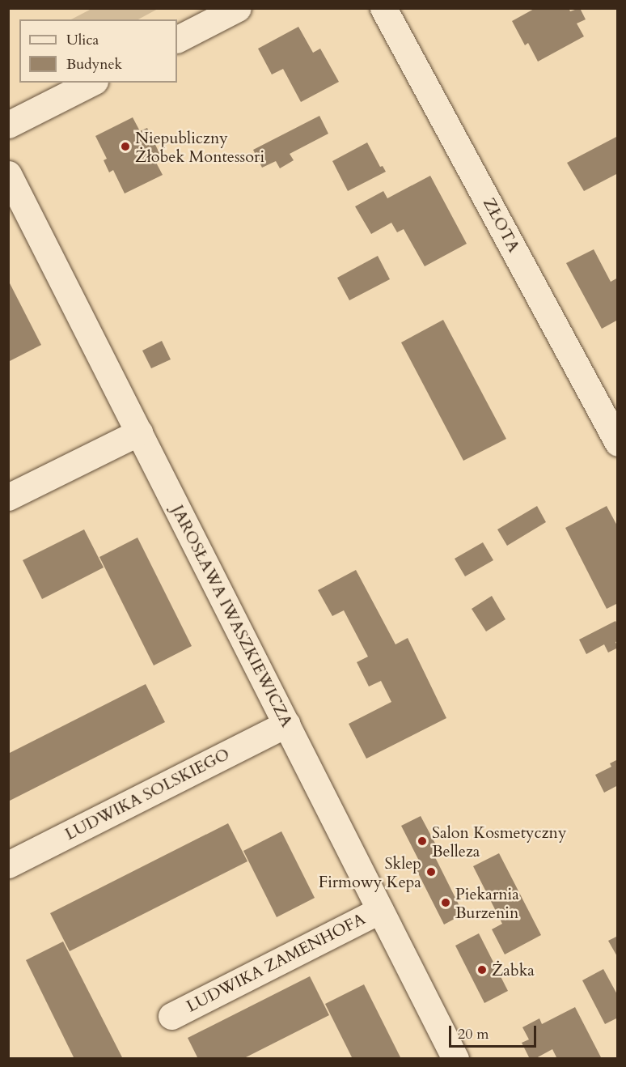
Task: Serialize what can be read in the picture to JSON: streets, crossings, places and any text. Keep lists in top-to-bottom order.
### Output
{
  "streets": {
    "street": [
      "ZŁOTA",
      "JAROSŁAWA IWASZKIEWICZA",
      "LUDWIKA SOLSKIEGO",
      "LUDWIKA ZAMENHOFA"
    ]
  },
  "crossings": [
    ["JAROSŁAWA IWASZKIEWICZA", "LUDWIKA SOLSKIEGO"],
    ["JAROSŁAWA IWASZKIEWICZA", "LUDWIKA ZAMENHOFA"]
  ],
  "places": [
    "Niepubliczny Żłobek Montessori",
    "Salon Kosmetyczny Belleza",
    "Sklep Firmowy Kepa",
    "Piekarnia Burzenin",
    "Żabka"
  ],
  "legend": ["Ulica", "Budynek"],
  "scale_bar": "20 m"
}
